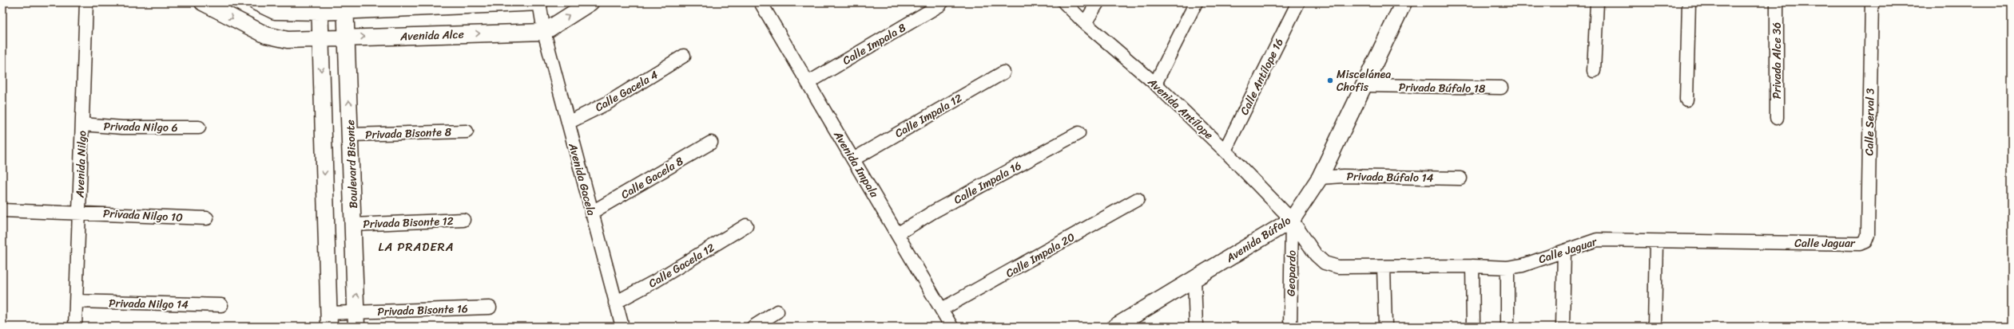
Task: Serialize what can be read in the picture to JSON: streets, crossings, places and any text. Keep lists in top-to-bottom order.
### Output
{
  "streets": {
    "street": [
      "Avenida Alce",
      "Calle Impala 8",
      "Privada Alce 36",
      "Calle Antílope 16",
      "Privada Búfalo 18",
      "Calle Gacela 4",
      "Avenida Antílope",
      "Calle Impala 12",
      "Calle Serval 3",
      "Privada Nilgo 6",
      "Privada Bisonte 8",
      "Avenida Nilgo",
      "Boulevard Bisonte",
      "Avenida Impala",
      "Privada Búfalo 14",
      "Calle Gacela 8",
      "Avenida Gacela",
      "Calle Impala 16",
      "Privada Nilgo 10",
      "Privada Bisonte 12",
      "Avenida Búfalo",
      "Calle Jaguar",
      "Calle Impala 20",
      "Calle Gacela 12",
      "Geopardo",
      "Privada Nilgo 14",
      "Privada Bisonte 16"
    ]
  },
  "crossings": [
    ["Avenida Alce", "Boulevard Bisonte"],
    ["Avenida Alce", "Avenida Gacela"],
    ["Calle Impala 8", "Avenida Impala"],
    ["Calle Antílope 16", "Avenida Antílope"],
    ["Privada Búfalo 18", "Avenida Búfalo"],
    ["Calle Gacela 4", "Avenida Gacela"],
    ["Avenida Antílope", "Avenida Búfalo"],
    ["Avenida Antílope", "Calle Jaguar"],
    ["Avenida Antílope", "Geopardo"],
    ["Calle Impala 12", "Avenida Impala"],
    ["Calle Serval 3", "Calle Jaguar"],
    ["Privada Nilgo 6", "Avenida Nilgo"],
    ["Privada Bisonte 8", "Boulevard Bisonte"],
    ["Avenida Nilgo", "Privada Nilgo 10"],
    ["Avenida Nilgo", "Privada Nilgo 14"],
    ["Boulevard Bisonte", "Privada Bisonte 12"],
    ["Boulevard Bisonte", "Privada Bisonte 16"],
    ["Avenida Impala", "Calle Impala 16"],
    ["Avenida Impala", "Calle Impala 20"],
    ["Privada Búfalo 14", "Avenida Búfalo"],
    ["Calle Gacela 8", "Avenida Gacela"],
    ["Avenida Gacela", "Calle Gacela 12"],
    ["Avenida Búfalo", "Calle Jaguar"],
    ["Avenida Búfalo", "Geopardo"],
    ["Calle Jaguar", "Geopardo"]
  ],
  "districts": ["LA PRADERA"],
  "places": ["Miscelánea Chofis"]
}
